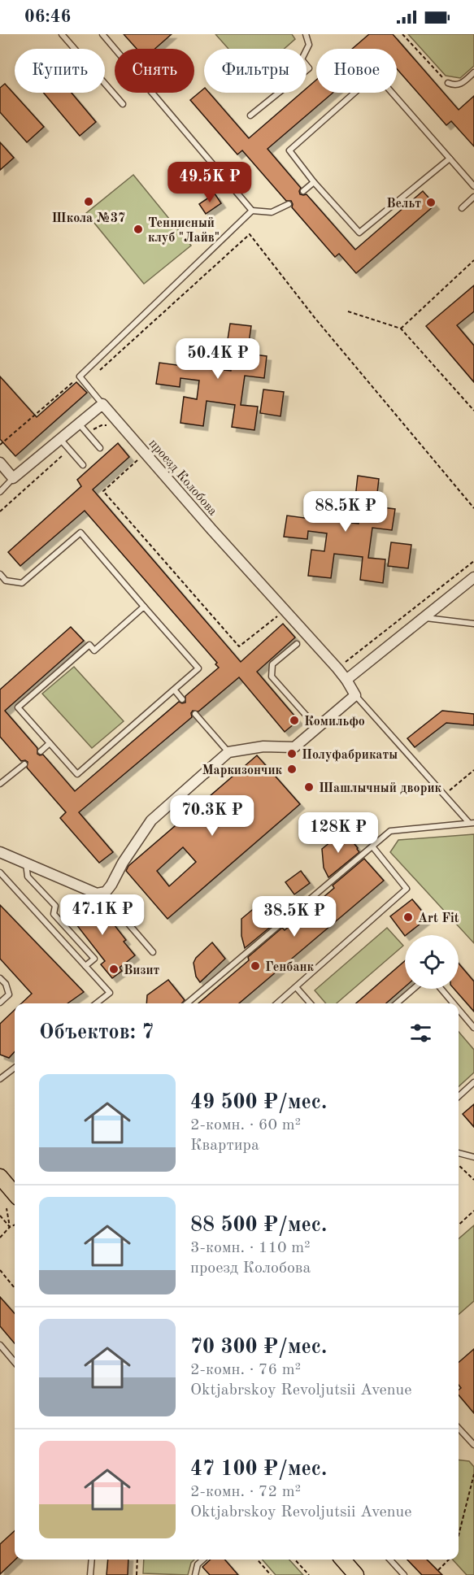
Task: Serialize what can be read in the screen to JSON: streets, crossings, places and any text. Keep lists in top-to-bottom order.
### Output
{
  "streets": {
    "street": ["проезд Колобова"]
  },
  "places": [
    "Школа №37",
    "Вельт",
    "Теннисный клуб \"Лайв\"",
    "Комильфо",
    "Полуфабрикаты",
    "Маркизончик",
    "Шашлычный дворик",
    "Art Fit",
    "Генбанк",
    "Визит"
  ],
  "page": {
    "status": "06:46",
    "chip": [
      "Купить",
      "Снять",
      "Фильтры",
      "Новое"
    ],
    "price": [
      "49.5K ₽",
      "50.4K ₽",
      "88.5K ₽",
      "70.3K ₽",
      "128K ₽",
      "47.1K ₽",
      "38.5K ₽"
    ],
    "heading": "Объектов: 7",
    "list": [
      {
        "name": "49 500 ₽/мес.",
        "note": "2-комн. · 60 m² · Квартира"
      },
      {
        "name": "88 500 ₽/мес.",
        "note": "3-комн. · 110 m² · проезд Колобова"
      },
      {
        "name": "70 300 ₽/мес.",
        "note": "2-комн. · 76 m² · Oktjabrskoy Revoljutsii Avenue"
      },
      {
        "name": "47 100 ₽/мес.",
        "note": "2-комн. · 72 m² · Oktjabrskoy Revoljutsii Avenue"
      }
    ]
  }
}
